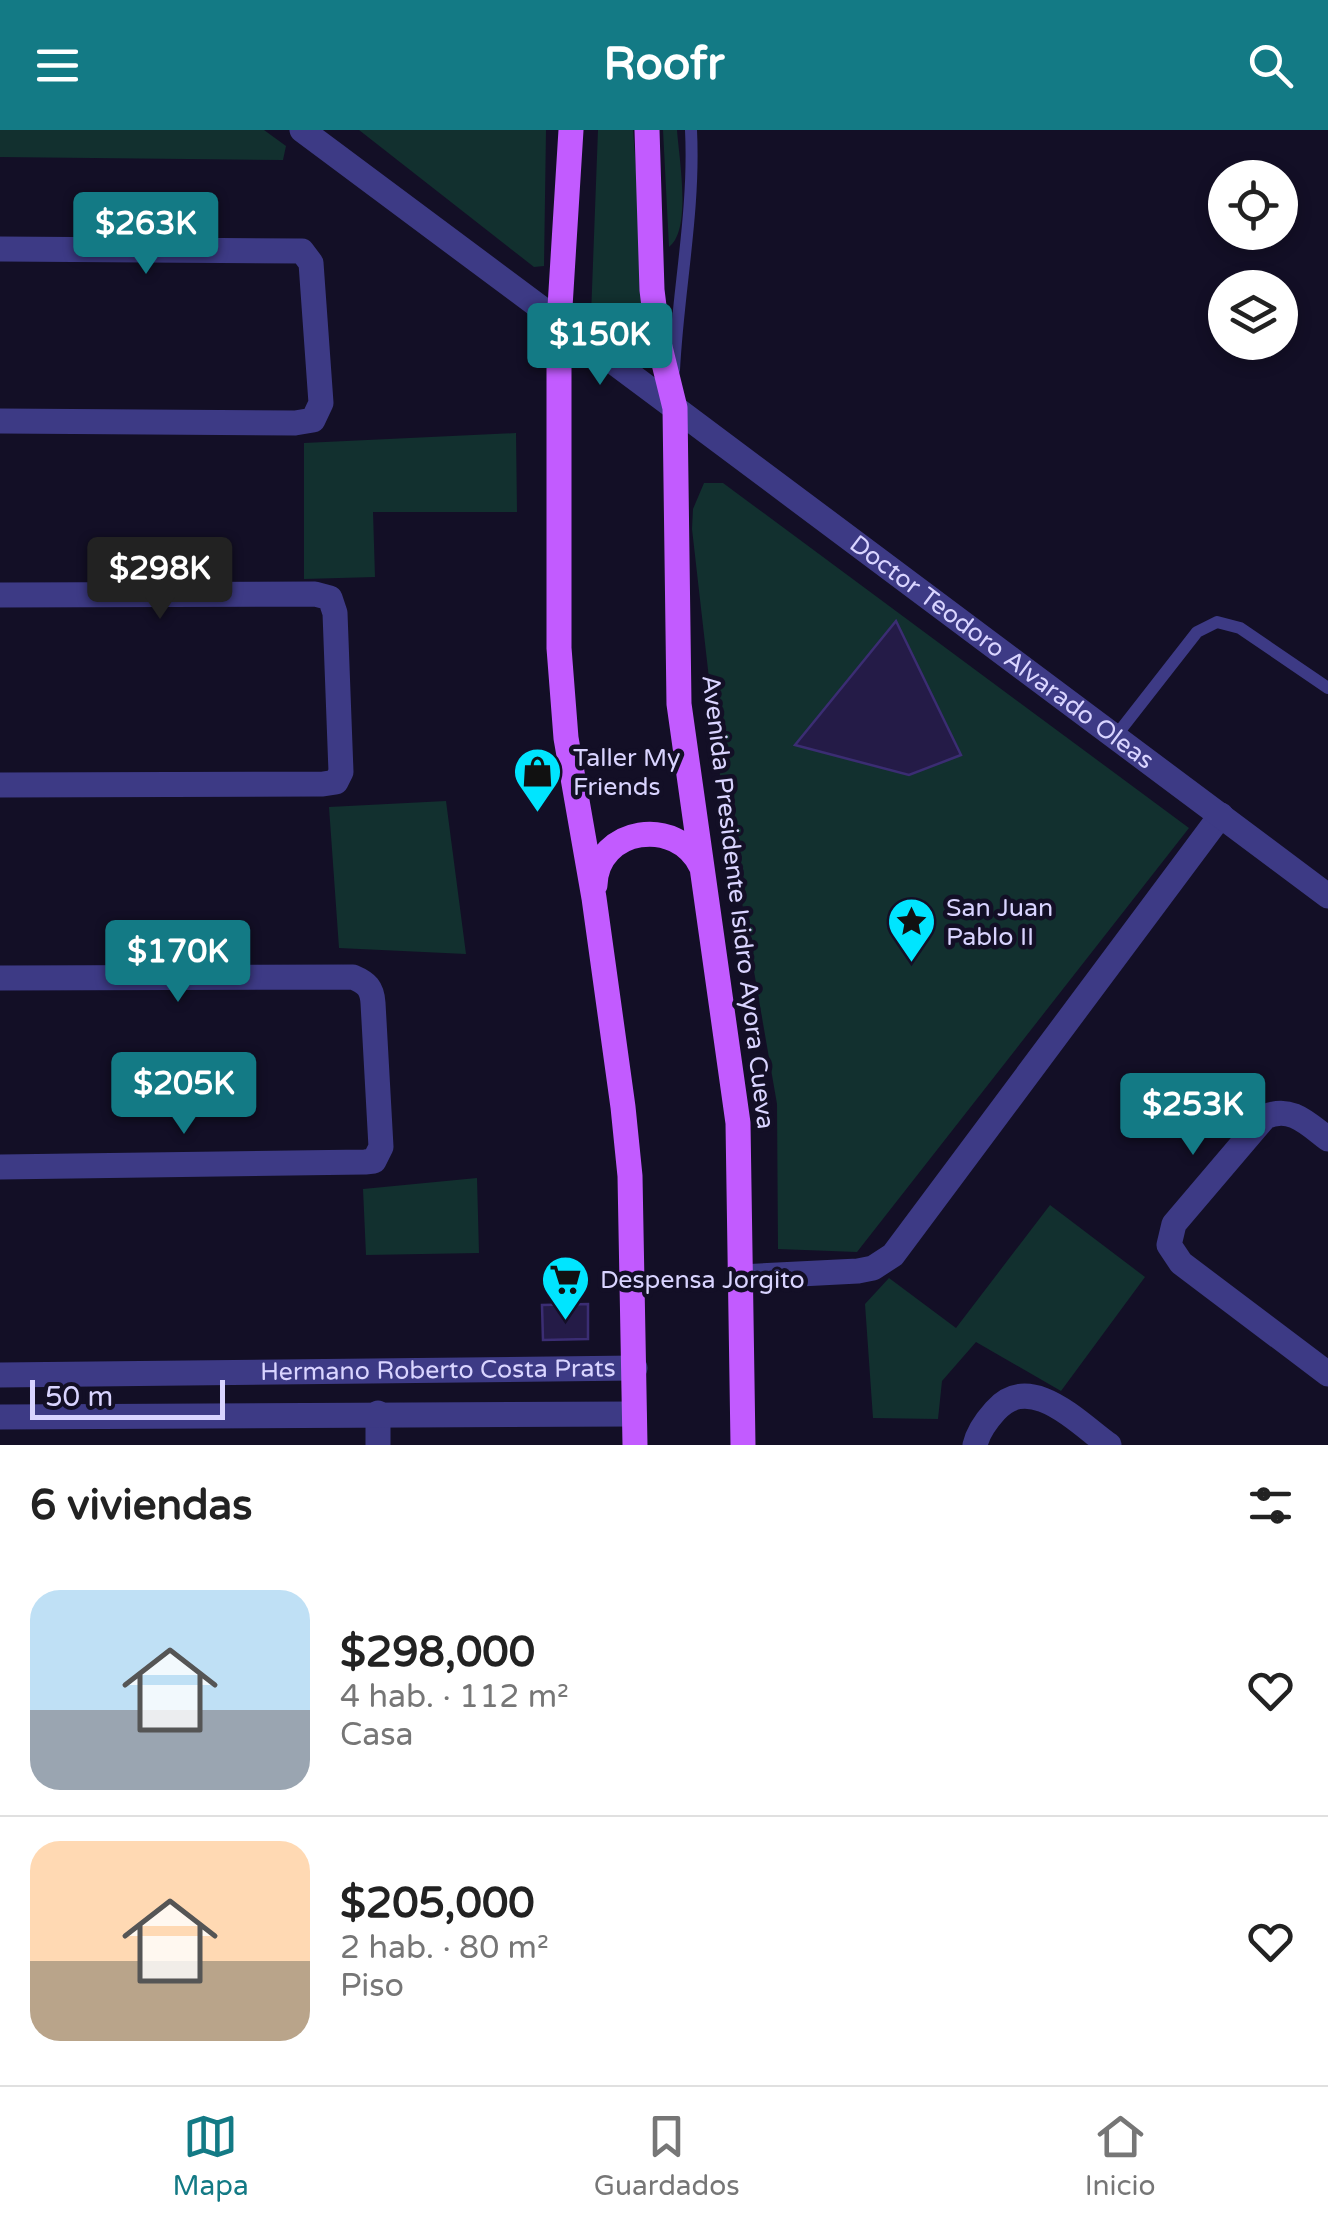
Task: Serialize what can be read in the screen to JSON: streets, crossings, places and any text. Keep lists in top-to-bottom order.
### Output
{
  "streets": {
    "main road": ["Avenida Presidente Isidro Ayora Cueva"],
    "street": ["Doctor Teodoro Alvarado Oleas", "Hermano Roberto Costa Prats"]
  },
  "crossings": [
    ["Doctor Teodoro Alvarado Oleas", "Avenida Presidente Isidro Ayora Cueva"]
  ],
  "places": {
    "shop": ["Taller My Friends"],
    "place": ["San Juan Pablo II"],
    "supermarket": ["Despensa Jorgito"]
  },
  "scale_bar": "50 m",
  "page": {
    "header": "Roofr",
    "price": [
      "$263K",
      "$150K",
      "$298K",
      "$170K",
      "$205K",
      "$253K"
    ],
    "scale": "50 m",
    "heading": "6 viviendas",
    "list": [
      {
        "name": "$298,000",
        "note": "4 hab. · 112 m² · Casa"
      },
      {
        "name": "$205,000",
        "note": "2 hab. · 80 m² · Piso"
      }
    ],
    "tabs": ["Mapa", "Guardados", "Inicio"]
  }
}
